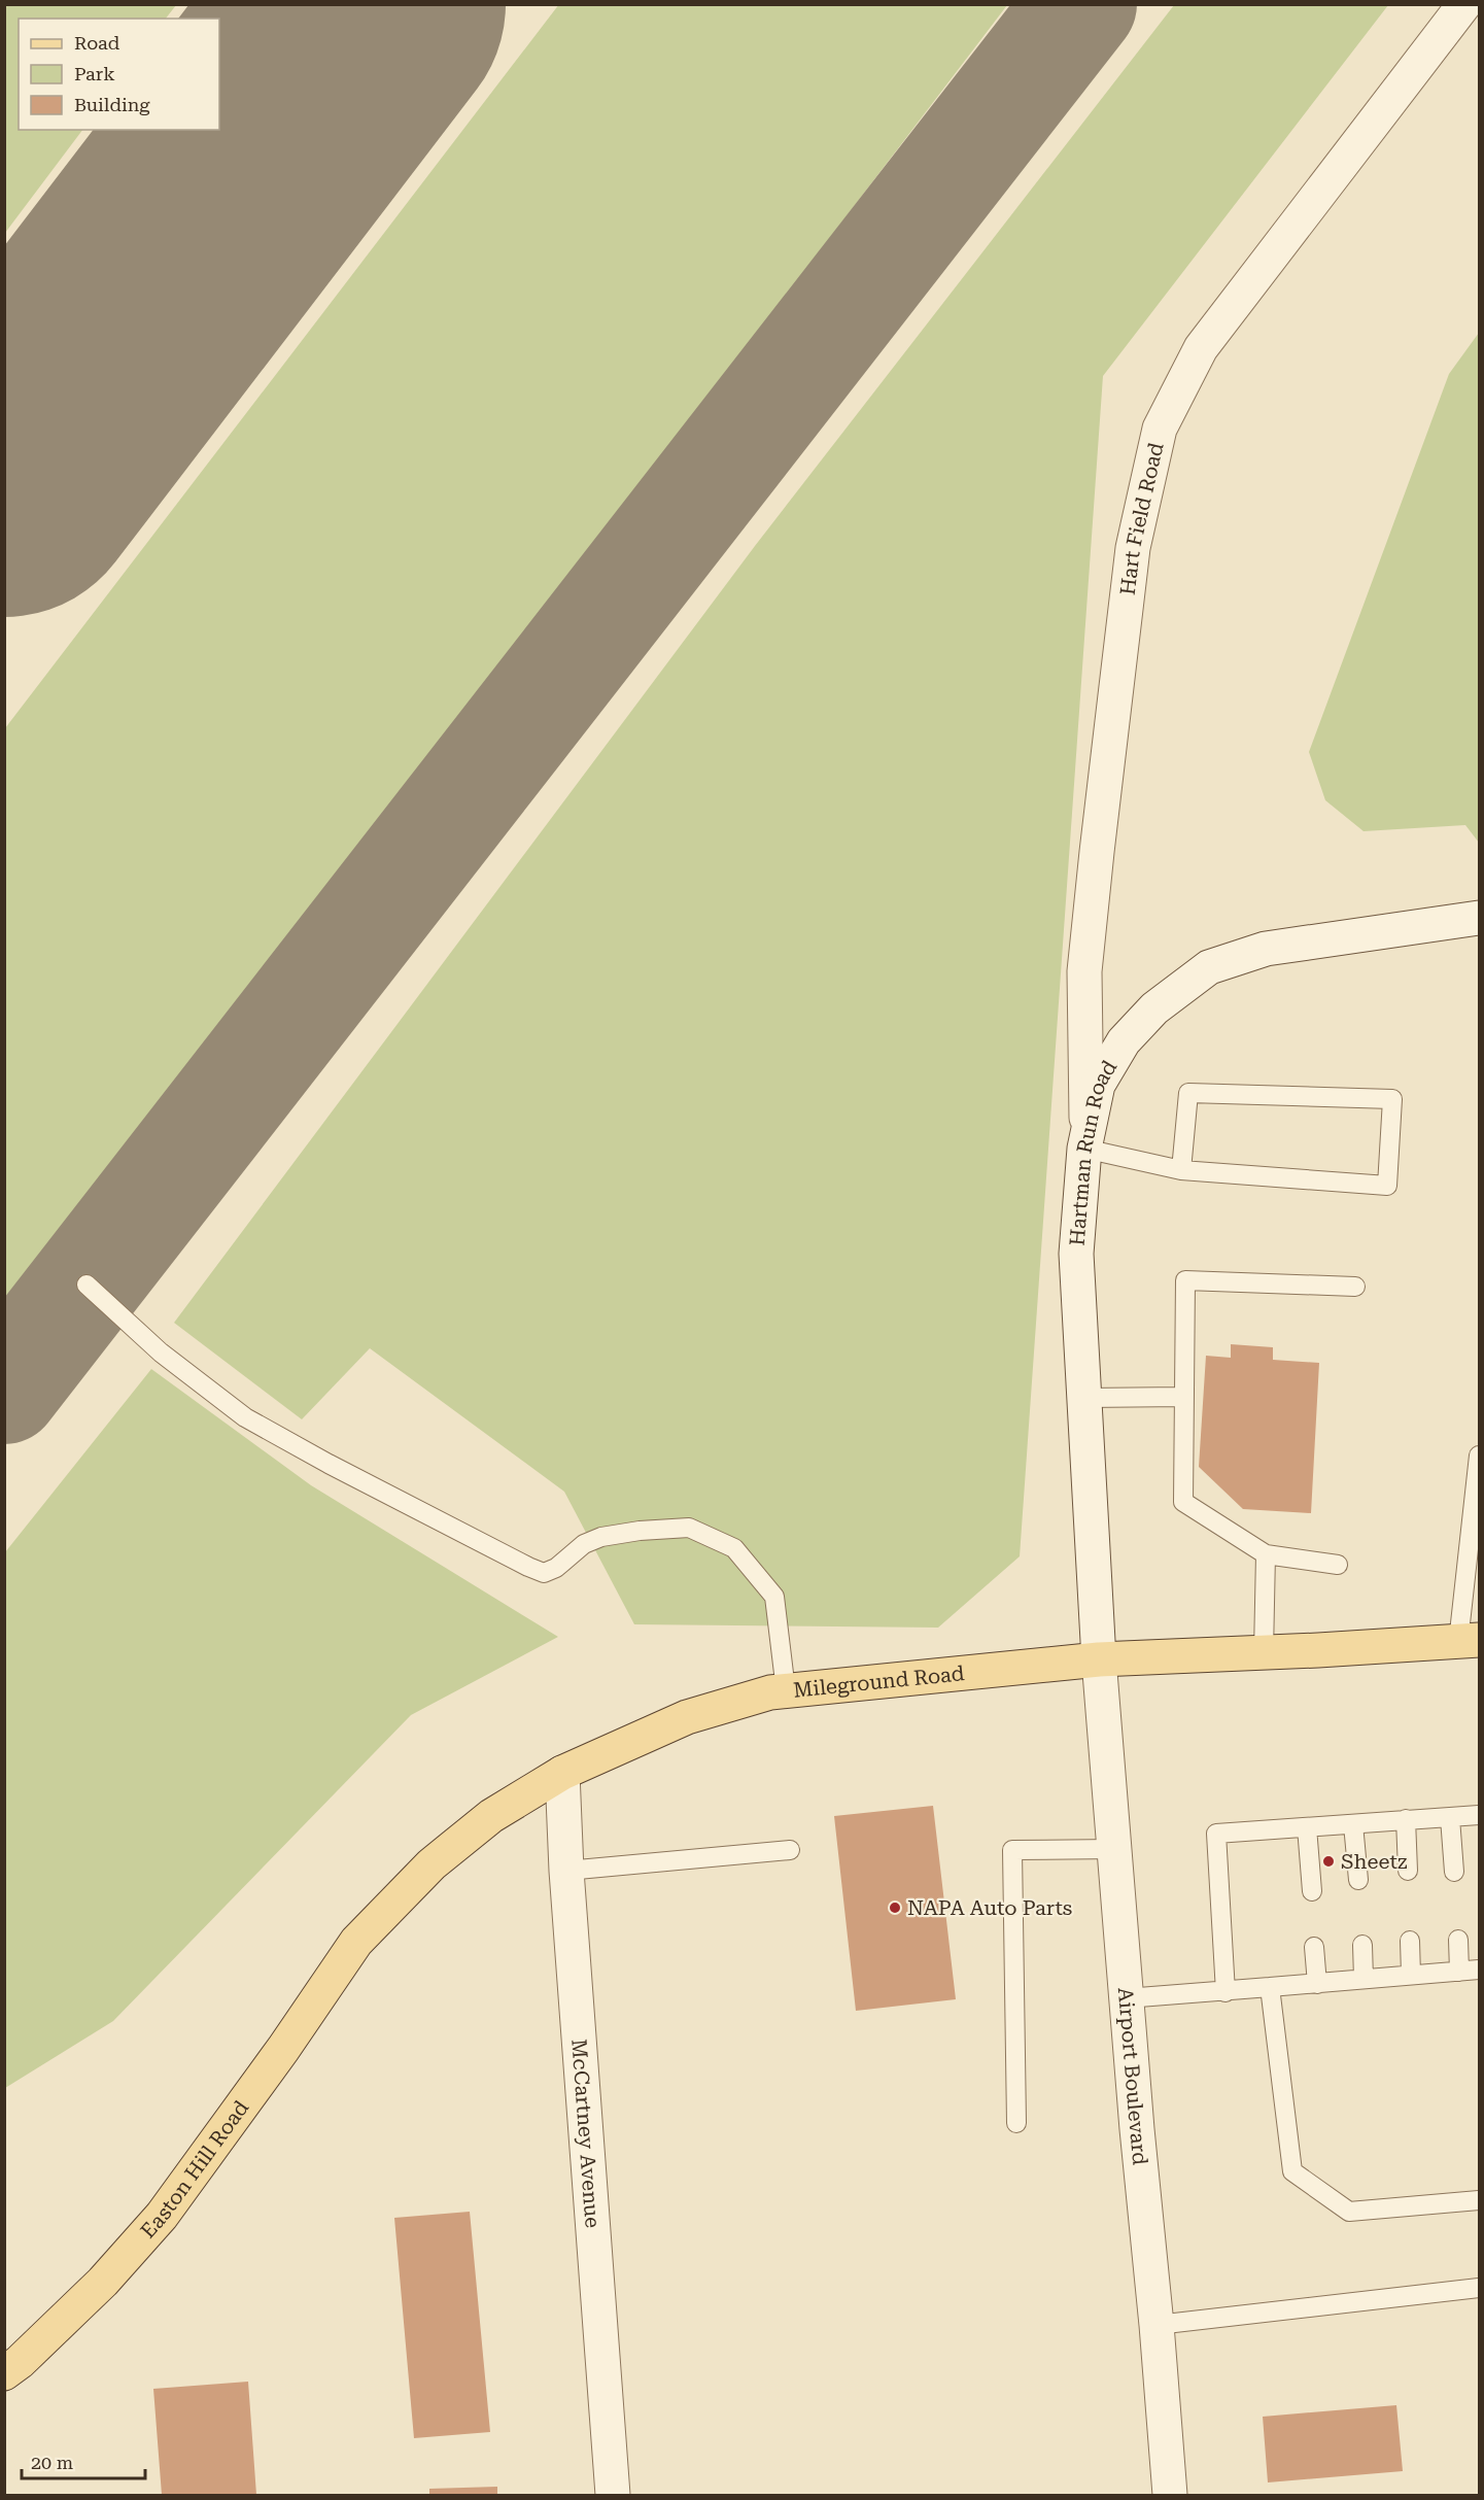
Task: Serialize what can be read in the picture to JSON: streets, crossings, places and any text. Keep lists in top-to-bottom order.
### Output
{
  "streets": {
    "main road": ["Mileground Road", "Easton Hill Road"],
    "street": [
      "Hart Field Road",
      "Hartman Run Road",
      "Airport Boulevard",
      "McCartney Avenue"
    ]
  },
  "crossings": [
    ["Hart Field Road", "Hartman Run Road"],
    ["Hartman Run Road", "Mileground Road"],
    ["Hartman Run Road", "Airport Boulevard"],
    ["Mileground Road", "Airport Boulevard"],
    ["Mileground Road", "McCartney Avenue"],
    ["Mileground Road", "Easton Hill Road"]
  ],
  "places": ["Sheetz", "NAPA Auto Parts"],
  "legend": ["Road", "Park", "Building"],
  "scale_bar": "20 m"
}
